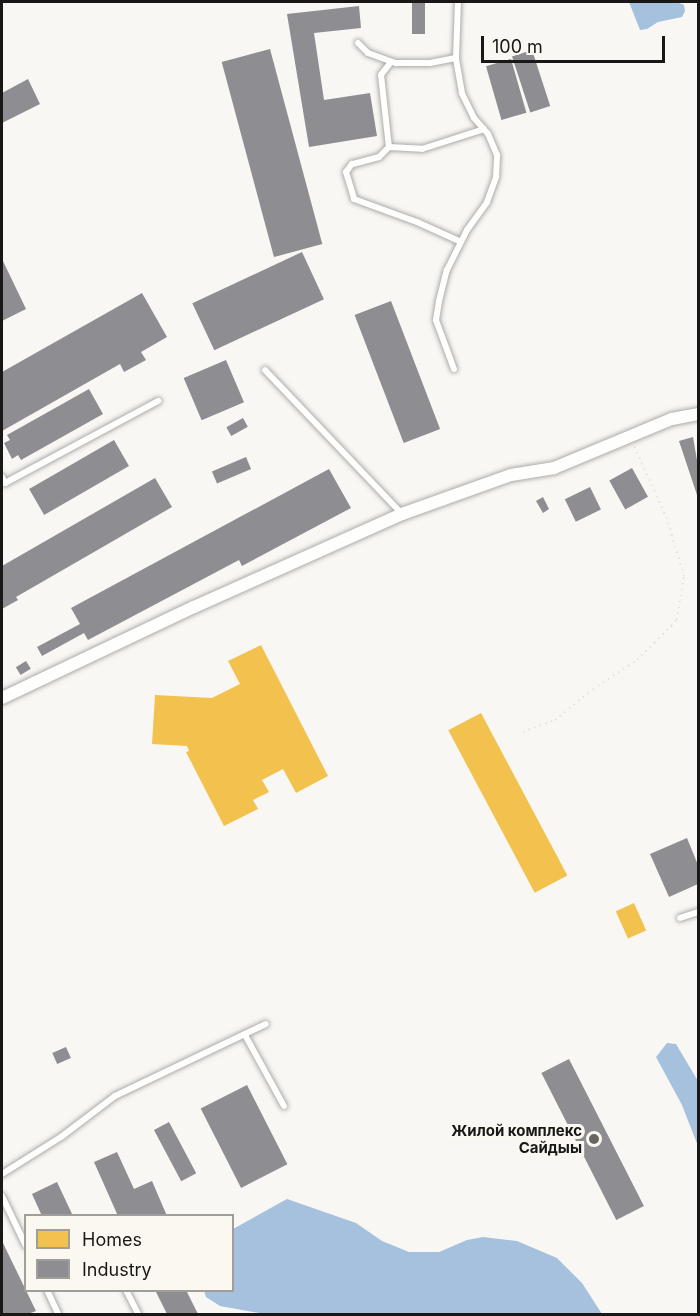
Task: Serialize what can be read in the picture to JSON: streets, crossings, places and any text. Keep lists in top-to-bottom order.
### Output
{
  "places": ["Жилой комплекс Сайдыы"],
  "legend": ["Homes", "Industry"],
  "scale_bar": "100 m"
}
